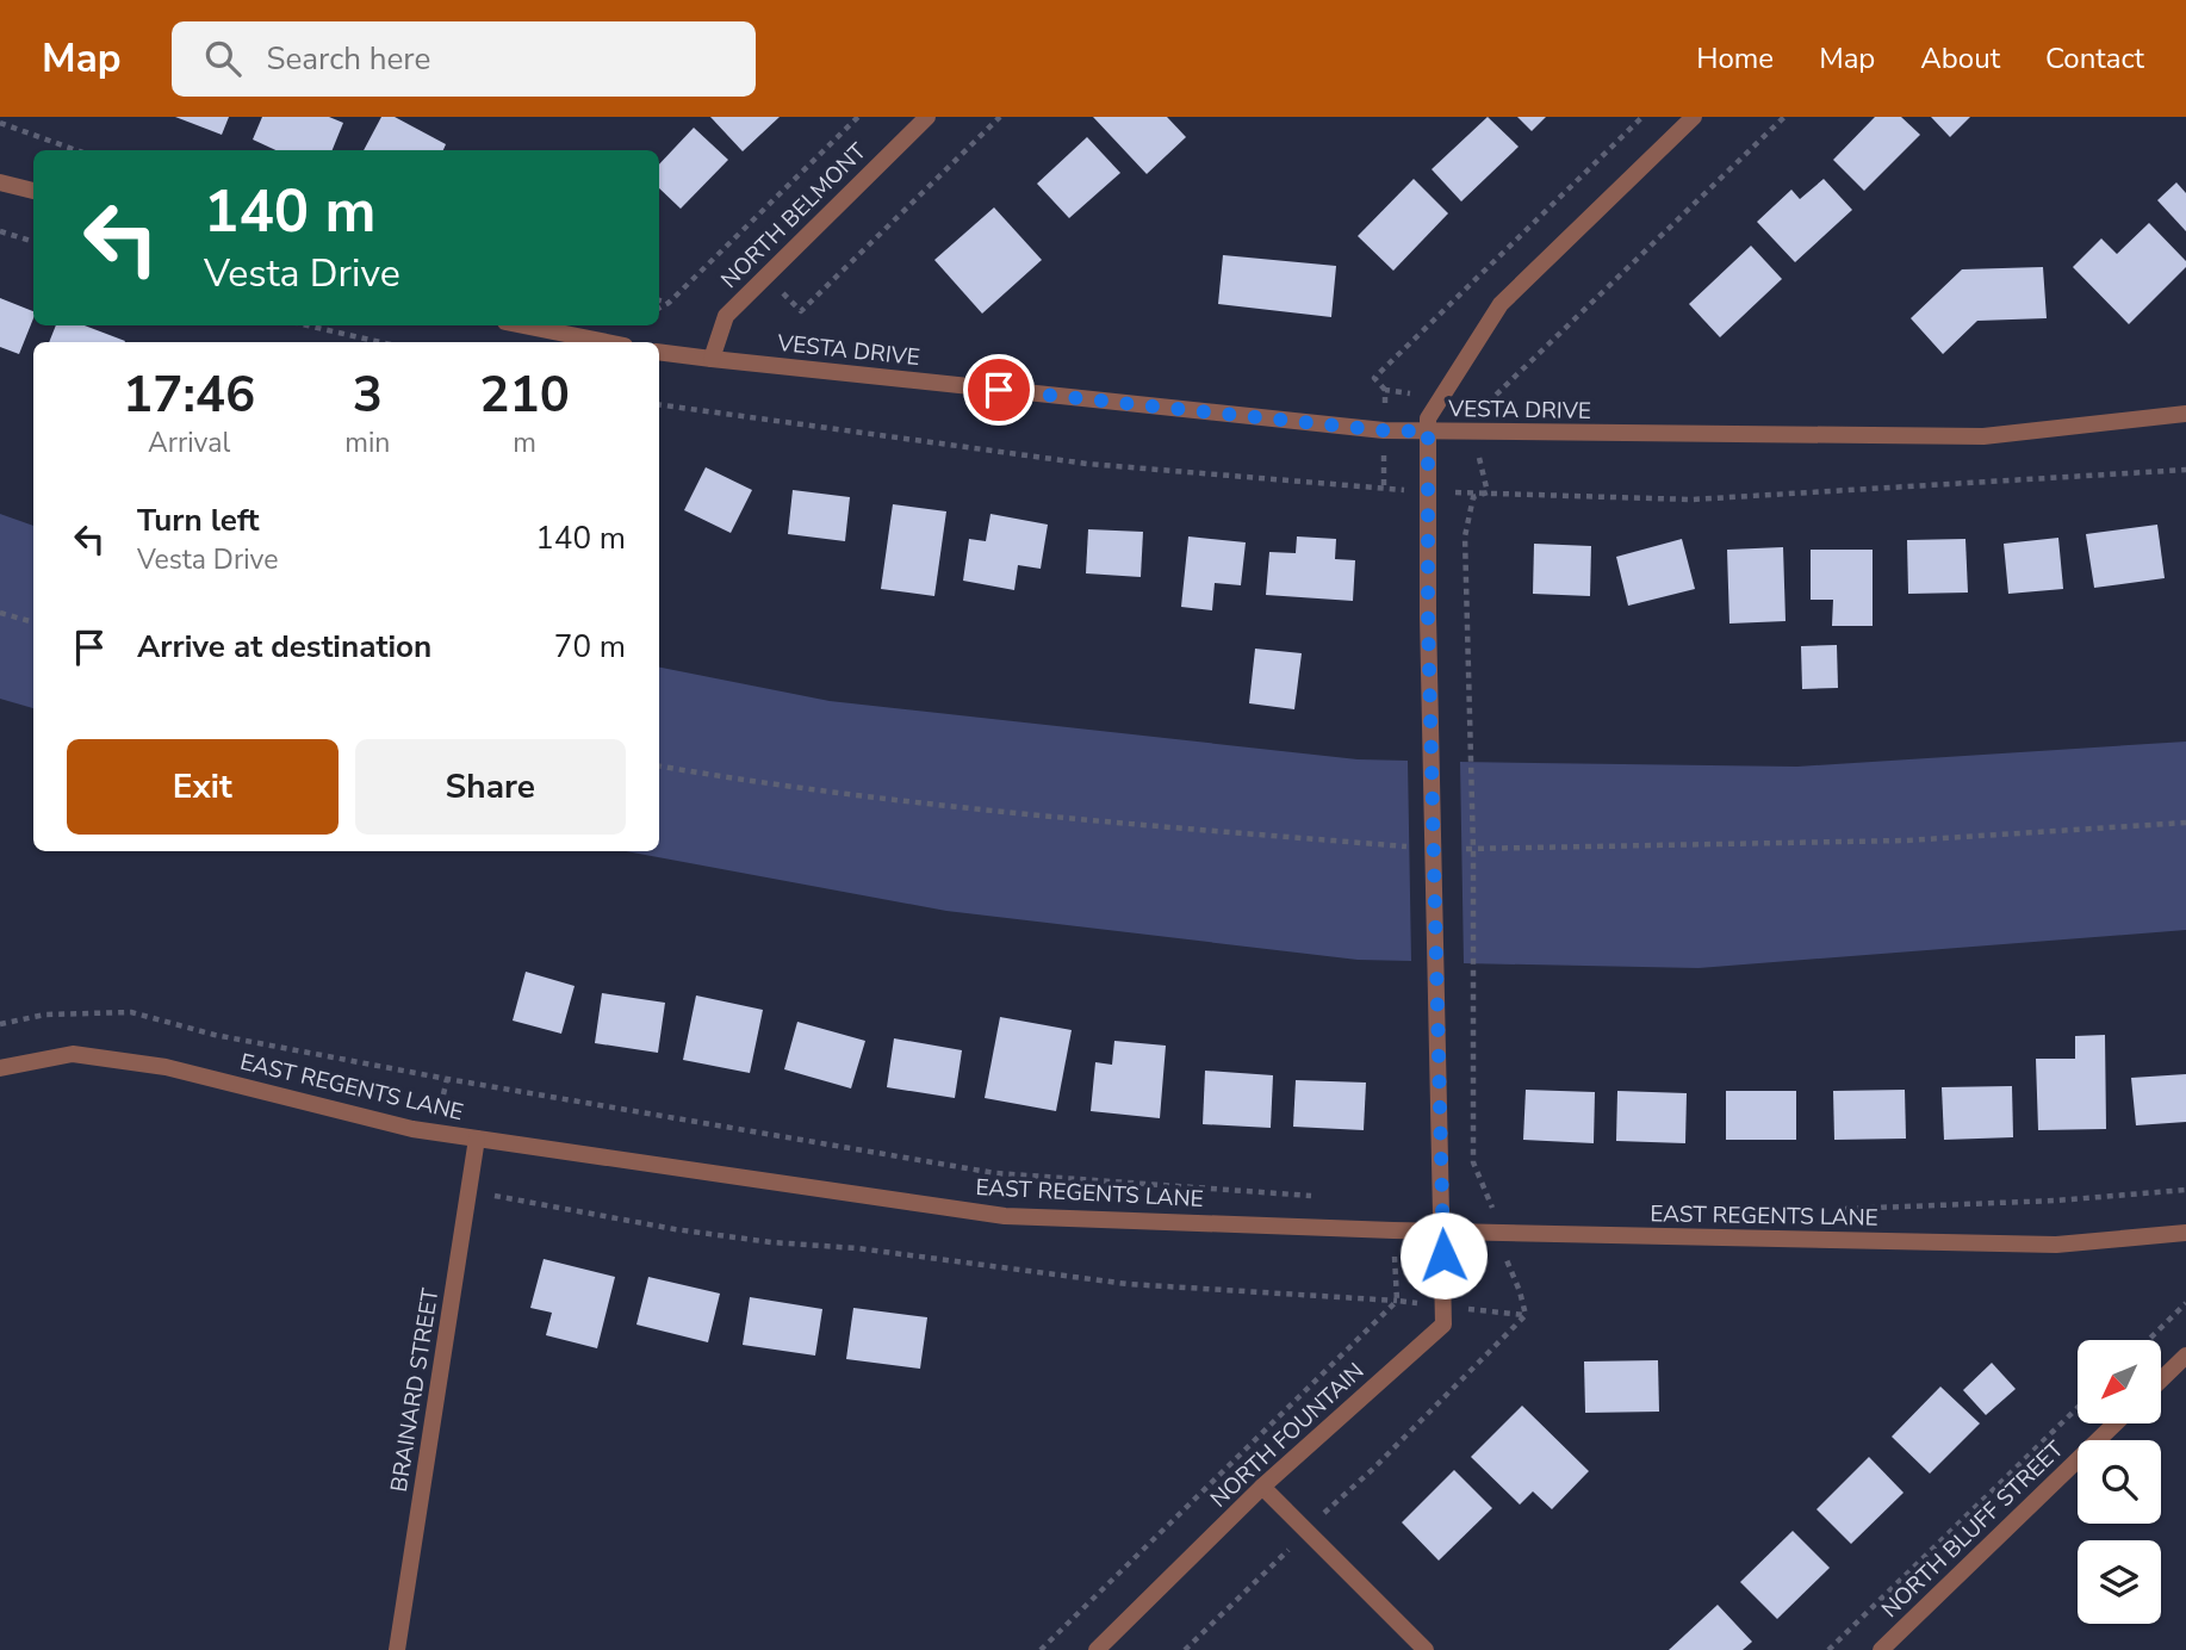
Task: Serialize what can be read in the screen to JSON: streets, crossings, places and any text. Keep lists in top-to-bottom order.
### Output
{
  "streets": {
    "street": [
      "NORTH BELMONT",
      "VESTA DRIVE",
      "EAST REGENTS LANE",
      "BRAINARD STREET",
      "NORTH FOUNTAIN",
      "NORTH BLUFF STREET"
    ]
  },
  "crossings": [
    ["NORTH BELMONT", "VESTA DRIVE"],
    ["VESTA DRIVE", "NORTH FOUNTAIN"],
    ["EAST REGENTS LANE", "BRAINARD STREET"],
    ["EAST REGENTS LANE", "NORTH FOUNTAIN"]
  ],
  "north": "bottom left",
  "page": {
    "header": "Map",
    "search": "Search here",
    "nav": [
      "Home",
      "Map",
      "About",
      "Contact"
    ],
    "turn": ["140 m", "Vesta Drive"],
    "eta": [
      "17:46",
      "Arrival",
      "3",
      "min",
      "210",
      "m"
    ],
    "list": [
      {
        "name": "Turn left",
        "note": "Vesta Drive",
        "value": "140 m"
      },
      {
        "name": "Arrive at destination",
        "value": "70 m"
      }
    ],
    "buttons": ["Exit", "Share"]
  }
}
